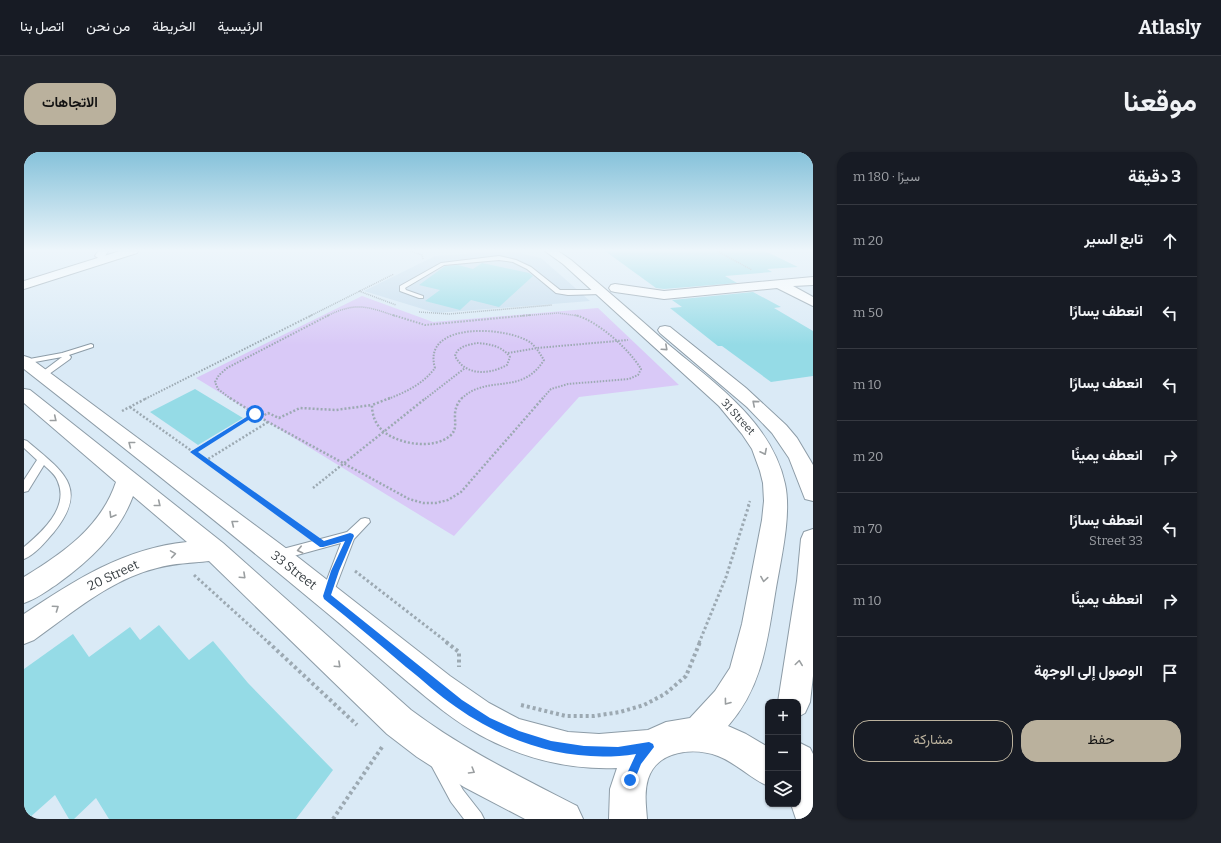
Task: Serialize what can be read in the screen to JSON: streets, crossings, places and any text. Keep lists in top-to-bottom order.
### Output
{
  "streets": {
    "street": ["31 Street", "33 Street", "20 Street"]
  },
  "one_way": ["20 Street"],
  "page": {
    "header": "Atlasly",
    "nav": [
      "الرئيسية",
      "الخريطة",
      "من نحن",
      "اتصل بنا"
    ],
    "title": "موقعنا",
    "buttons": [
      "الاتجاهات",
      ["حفظ", "مشاركة"]
    ],
    "heading": ["3 دقيقة", "سيرًا · 180 m"],
    "list": [
      ["تابع السير", "20 m"],
      ["انعطف يسارًا", "50 m"],
      ["انعطف يسارًا", "10 m"],
      ["انعطف يمينًا", "20 m"],
      ["انعطف يسارًا", "33 Street", "70 m"],
      ["انعطف يمينًا", "10 m"],
      "الوصول إلى الوجهة"
    ],
    "map_buttons": ["+", "−"]
  }
}
